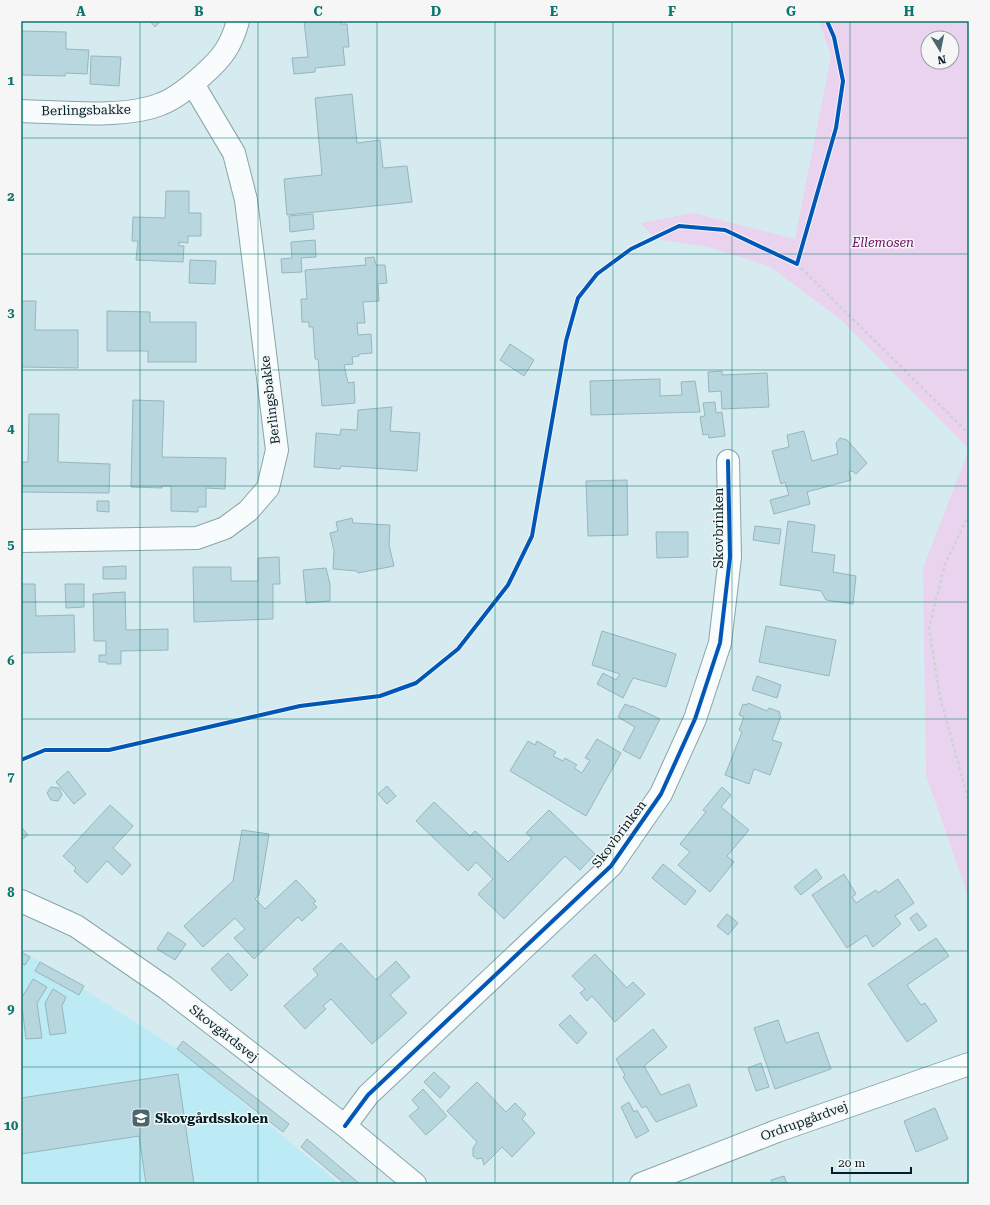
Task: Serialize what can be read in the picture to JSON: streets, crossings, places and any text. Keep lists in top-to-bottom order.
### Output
{
  "streets": {
    "street": [
      "Berlingsbakke",
      "Skovbrinken",
      "Skovgårdsvej",
      "Ordrupgårdvej"
    ]
  },
  "crossings": [
    ["Skovbrinken", "Skovgårdsvej"]
  ],
  "parks": ["Ellemosen"],
  "places": {
    "school or university": ["Skovgårdsskolen"]
  },
  "scale_bar": "20 m",
  "north": "bottom",
  "grid": {
    "columns": [
      "A",
      "B",
      "C",
      "D",
      "E",
      "F",
      "G",
      "H"
    ],
    "rows": [
      "1",
      "2",
      "3",
      "4",
      "5",
      "6",
      "7",
      "8",
      "9",
      "10"
    ]
  }
}
